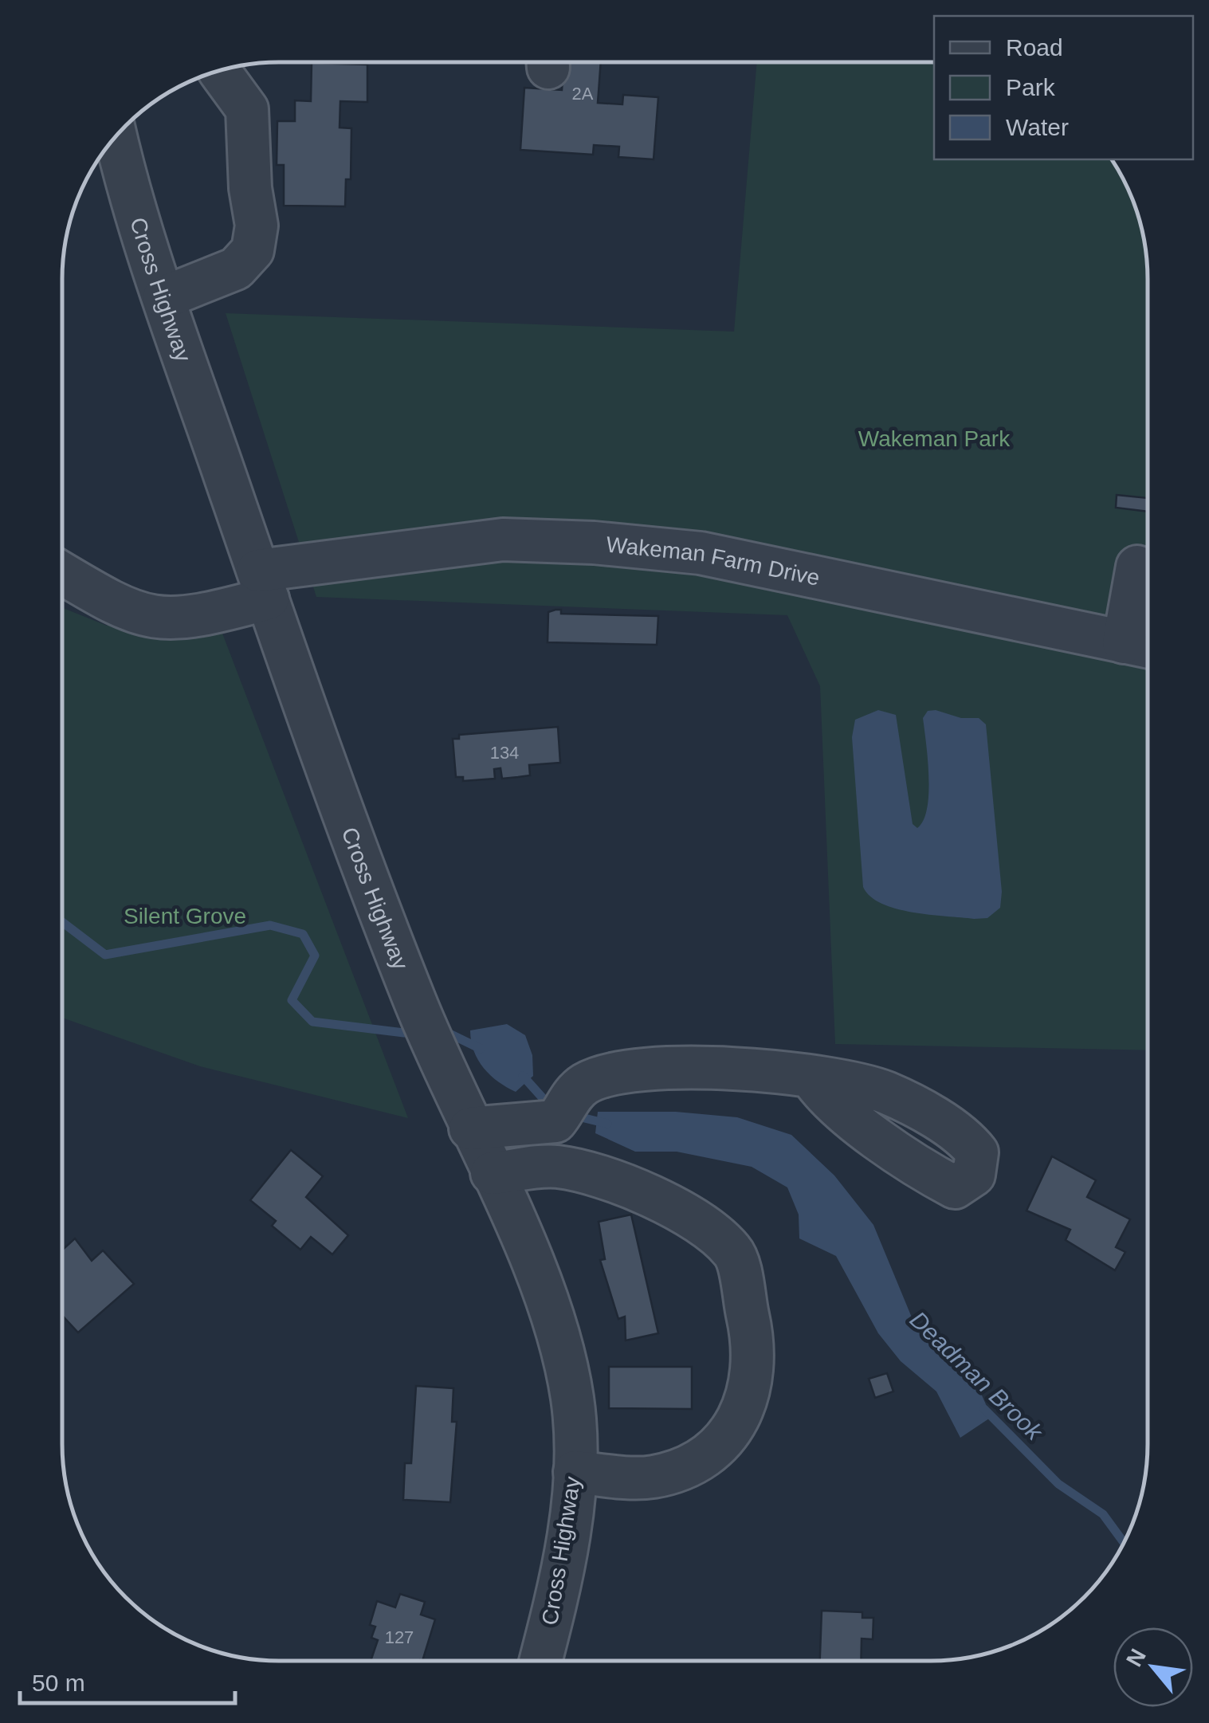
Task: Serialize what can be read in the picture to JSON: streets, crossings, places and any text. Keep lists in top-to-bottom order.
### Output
{
  "streets": {
    "street": ["Cross Highway", "Wakeman Farm Drive"]
  },
  "crossings": [
    ["Cross Highway", "Wakeman Farm Drive"]
  ],
  "water": ["Deadman Brook"],
  "parks": ["Wakeman Park", "Silent Grove"],
  "house_numbers": ["2A", "134", "127"],
  "legend": ["Road", "Park", "Water"],
  "scale_bar": "50 m",
  "north": "top left"
}
